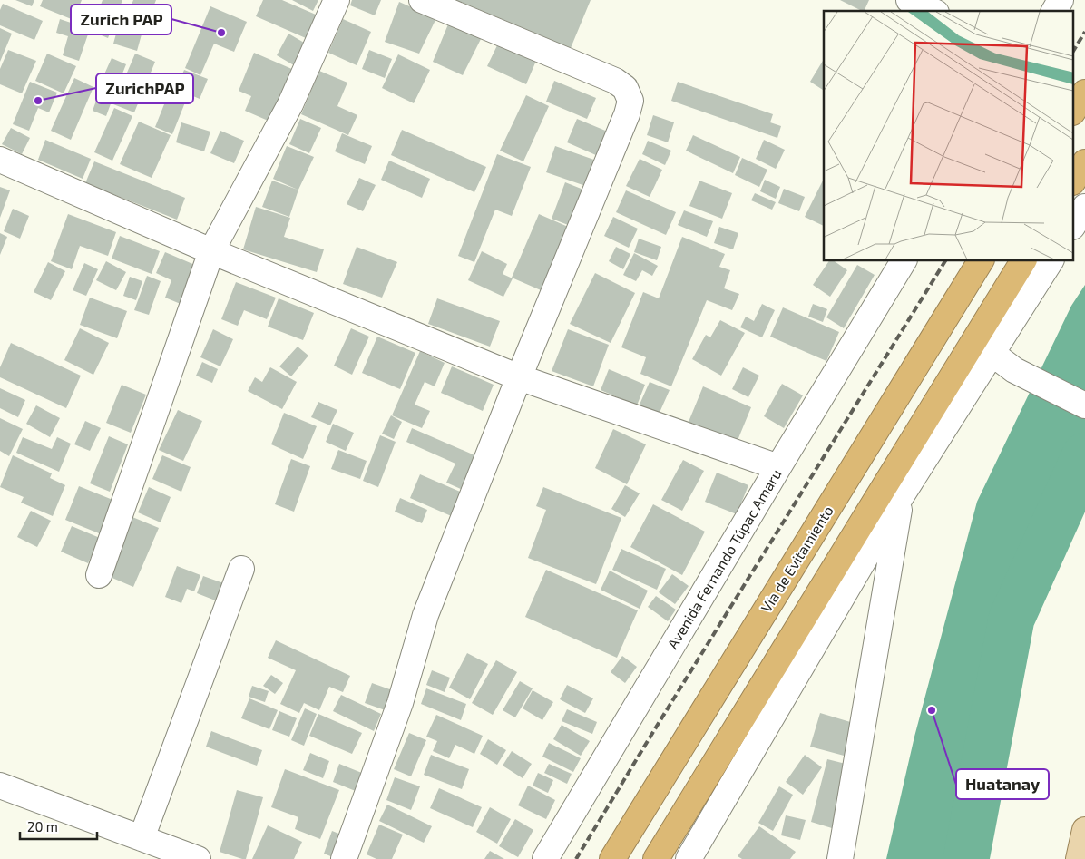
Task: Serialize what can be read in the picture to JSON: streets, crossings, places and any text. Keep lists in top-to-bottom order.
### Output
{
  "streets": {
    "highway": ["Vía de Evitamiento"],
    "street": ["Avenida Fernando Túpac Amaru"]
  },
  "places": ["Zurich PAP", "ZurichPAP", "Huatanay"],
  "scale_bar": "20 m"
}
